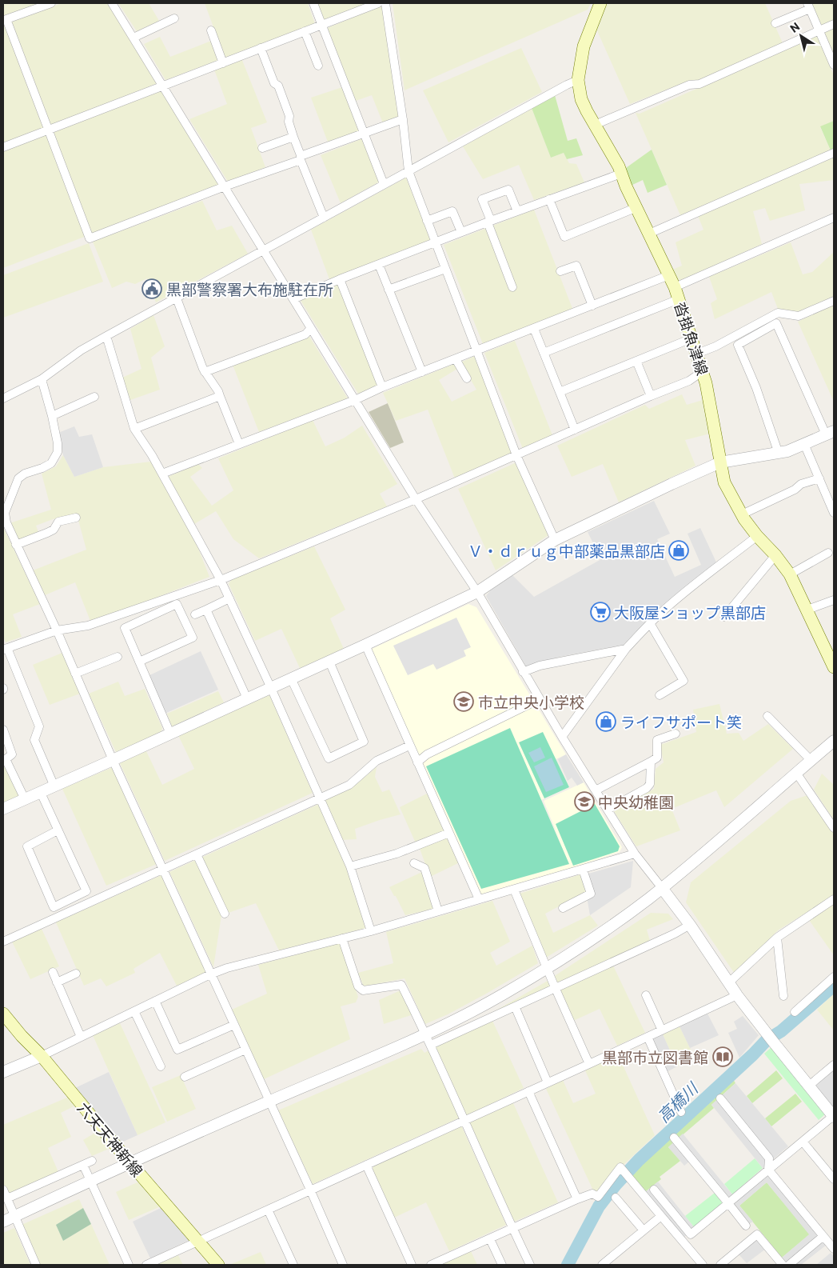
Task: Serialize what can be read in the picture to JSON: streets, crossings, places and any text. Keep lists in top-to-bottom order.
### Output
{
  "streets": {
    "main road": ["沓掛魚津線", "六天天神新線"]
  },
  "water": ["高橋川"],
  "places": {
    "public building": ["黒部警察署大布施駐在所"],
    "shop": ["Ｖ・ｄｒｕｇ中部薬品黒部店", "ライフサポート笑"],
    "supermarket": ["大阪屋ショップ黒部店"],
    "school or university": ["市立中央小学校", "中央幼稚園"],
    "library": ["黒部市立図書館"]
  },
  "north": "top left"
}
